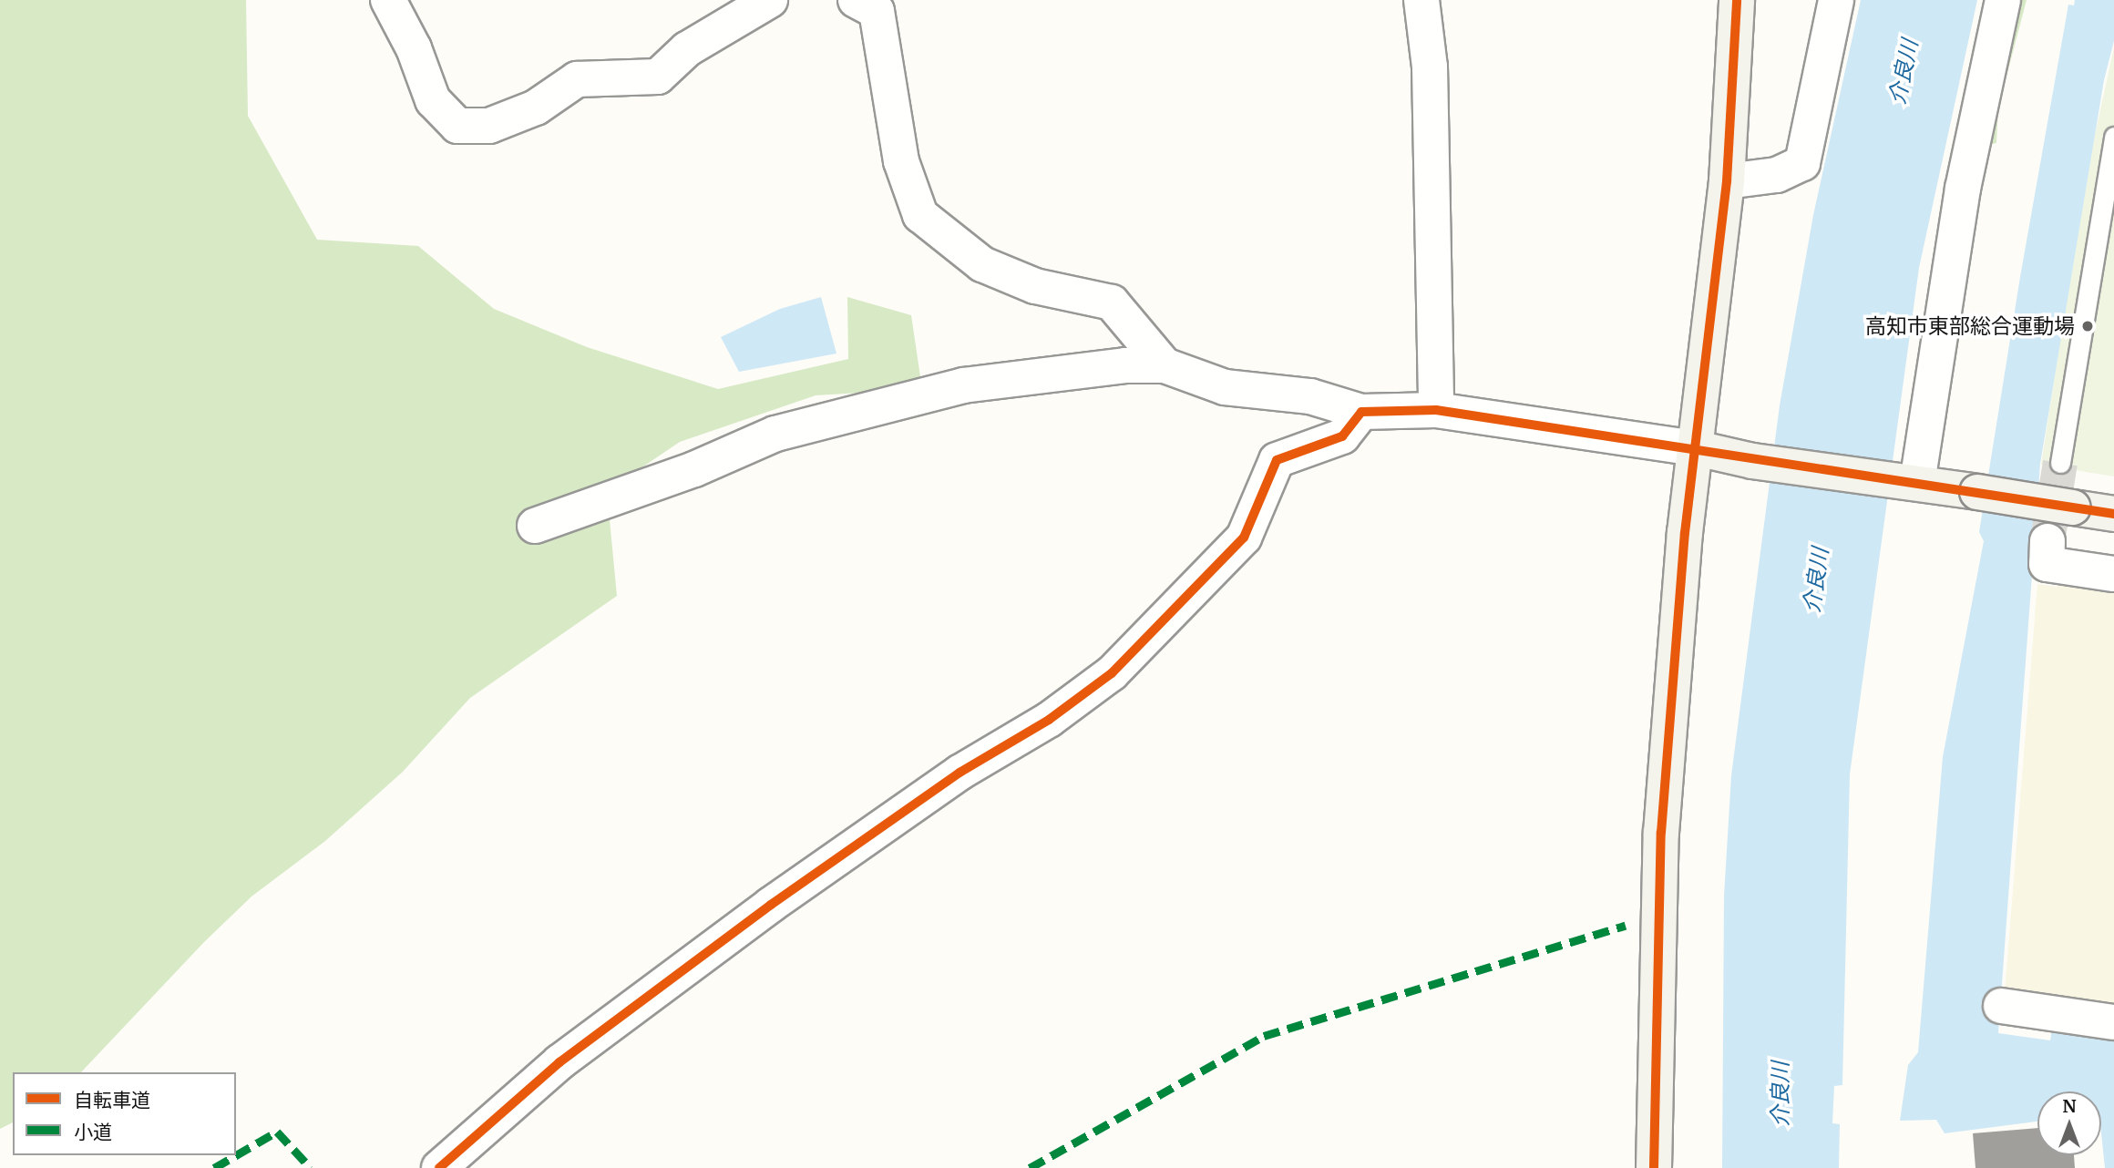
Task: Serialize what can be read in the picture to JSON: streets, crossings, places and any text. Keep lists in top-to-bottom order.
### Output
{
  "water": ["介良川"],
  "places": ["高知市東部総合運動場"],
  "legend": ["自転車道", "小道"],
  "north": "top"
}
